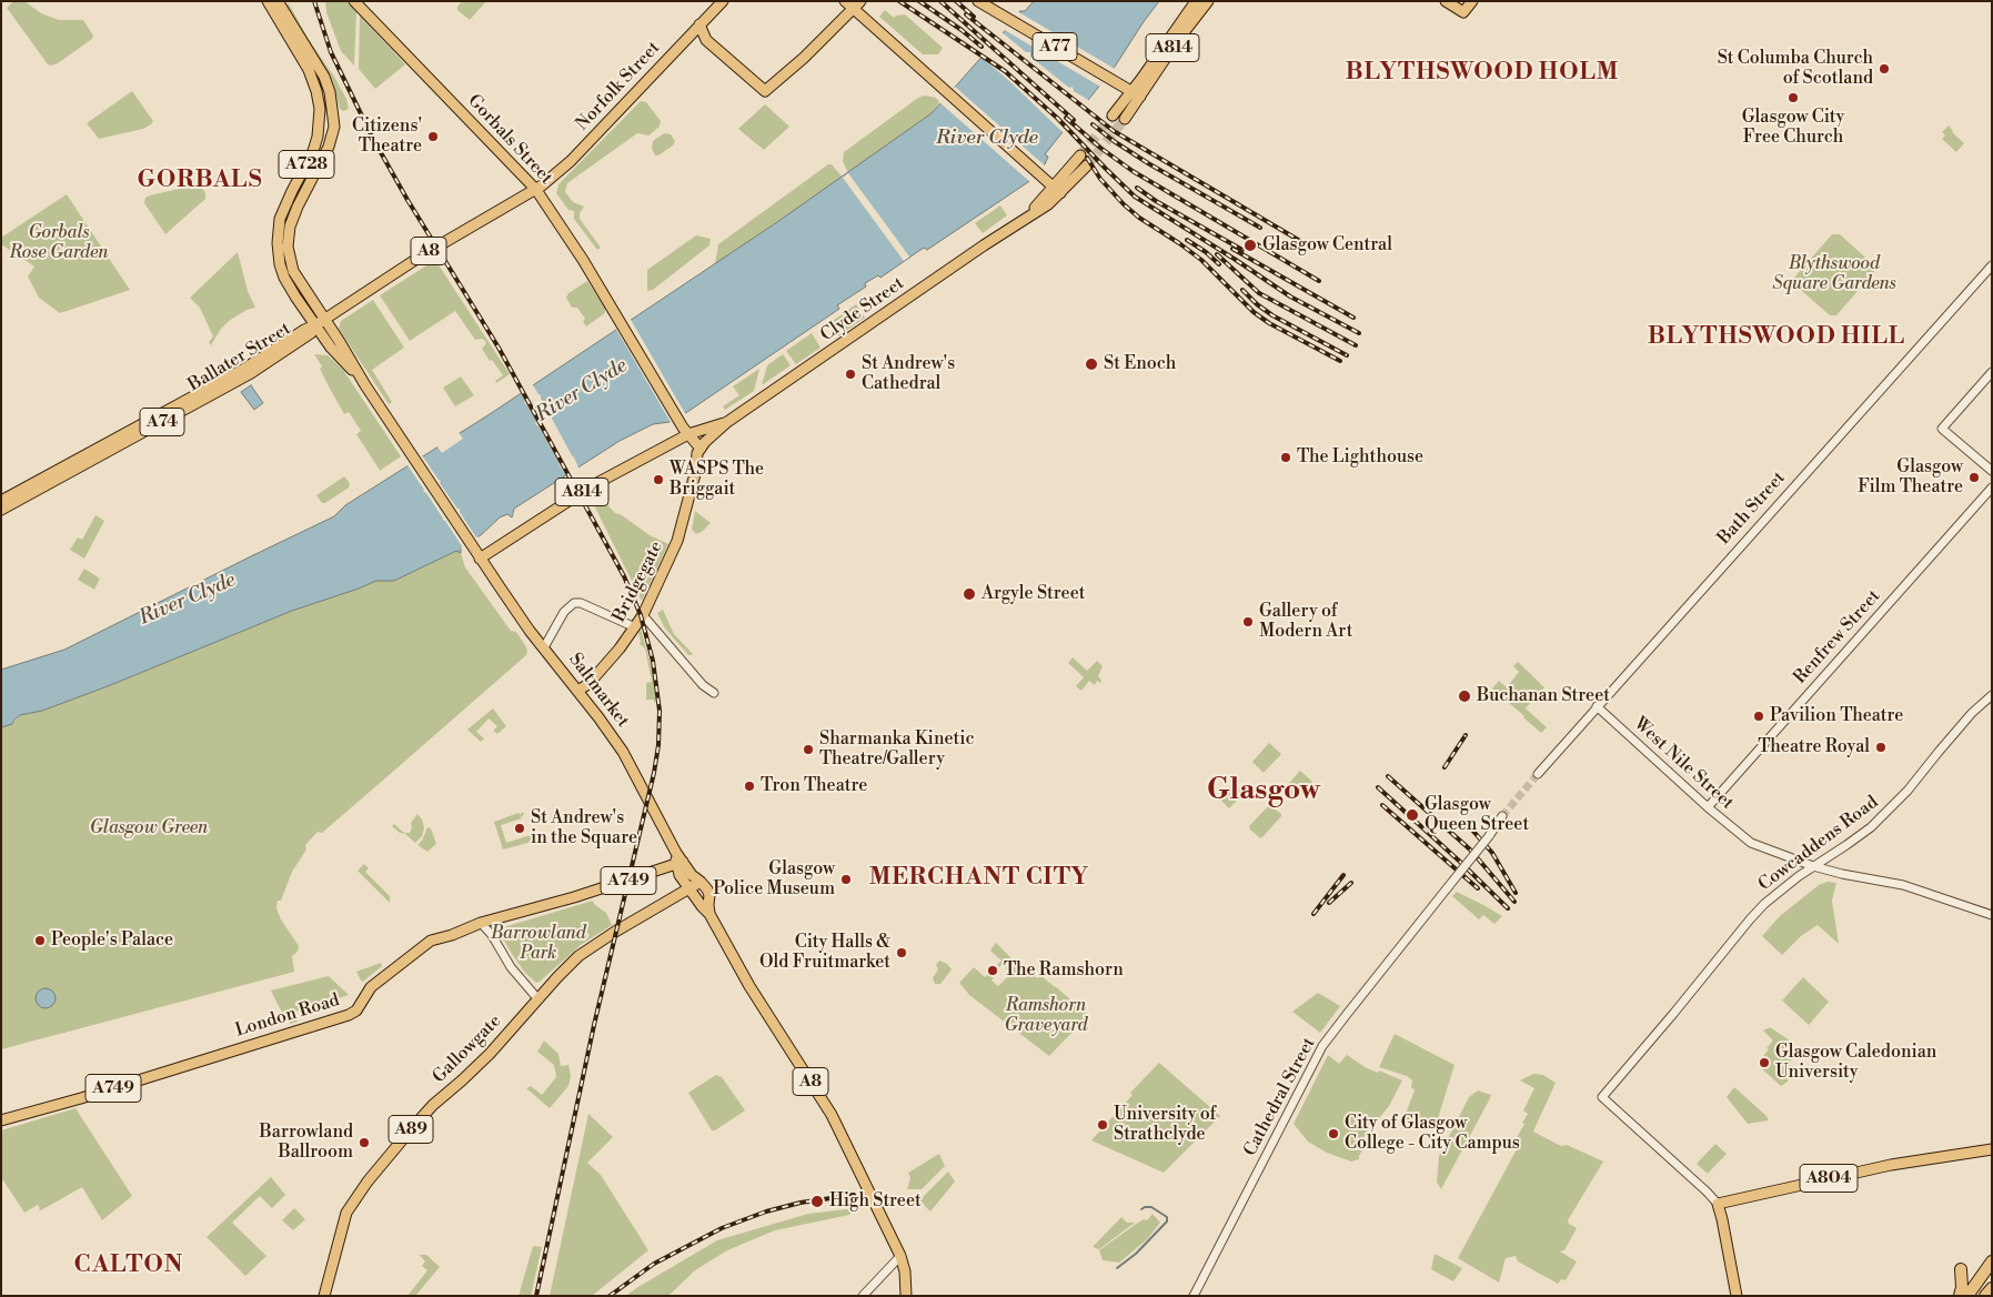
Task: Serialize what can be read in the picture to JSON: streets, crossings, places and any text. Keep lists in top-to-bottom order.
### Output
{
  "streets": {
    "main road": [
      "A77",
      "A814",
      "Norfolk Street",
      "Gorbals Street",
      "A728",
      "A8",
      "Clyde Street",
      "Ballater Street",
      "A74",
      "Bridgegate",
      "Saltmarket",
      "A749",
      "London Road",
      "Gallowgate",
      "A89",
      "A804"
    ],
    "street": [
      "Bath Street",
      "Renfrew Street",
      "West Nile Street",
      "Cowcaddens Road",
      "Cathedral Street"
    ]
  },
  "crossings": [
    ["A77", "A814"],
    ["A814", "Clyde Street"],
    ["Norfolk Street", "Gorbals Street"],
    ["Norfolk Street", "Ballater Street"],
    ["Gorbals Street", "Clyde Street"],
    ["Gorbals Street", "Ballater Street"],
    ["Gorbals Street", "Bridgegate"],
    ["A728", "A8"],
    ["A728", "Ballater Street"],
    ["A8", "Clyde Street"],
    ["A8", "Ballater Street"],
    ["A8", "Saltmarket"],
    ["A8", "London Road"],
    ["A8", "Gallowgate"],
    ["Clyde Street", "Bridgegate"],
    ["Clyde Street", "Saltmarket"],
    ["Bath Street", "West Nile Street"],
    ["Bridgegate", "Saltmarket"],
    ["Renfrew Street", "West Nile Street"],
    ["Saltmarket", "London Road"],
    ["West Nile Street", "Cowcaddens Road"],
    ["Cowcaddens Road", "A804"]
  ],
  "districts": [
    "BLYTHSWOOD HOLM",
    "GORBALS",
    "BLYTHSWOOD HILL",
    "Glasgow",
    "MERCHANT CITY",
    "CALTON"
  ],
  "water": ["River Clyde"],
  "parks": [
    "Gorbals Rose Garden",
    "Blythswood Square Gardens",
    "Glasgow Green",
    "Barrowland Park",
    "Ramshorn Graveyard"
  ],
  "places": [
    "St Columba Church of Scotland",
    "Glasgow City Free Church",
    "Citizens' Theatre",
    "Glasgow Central",
    "St Enoch",
    "St Andrew's Cathedral",
    "The Lighthouse",
    "Glasgow Film Theatre",
    "WASPS The Briggait",
    "Argyle Street",
    "Gallery of Modern Art",
    "Buchanan Street",
    "Pavilion Theatre",
    "Theatre Royal",
    "Sharmanka Kinetic Theatre/Gallery",
    "Tron Theatre",
    "Glasgow Queen Street",
    "St Andrew's in the Square",
    "Glasgow Police Museum",
    "People's Palace",
    "City Halls & Old Fruitmarket",
    "The Ramshorn",
    "Glasgow Caledonian University",
    "University of Strathclyde",
    "City of Glasgow College - City Campus",
    "Barrowland Ballroom",
    "High Street"
  ]
}
